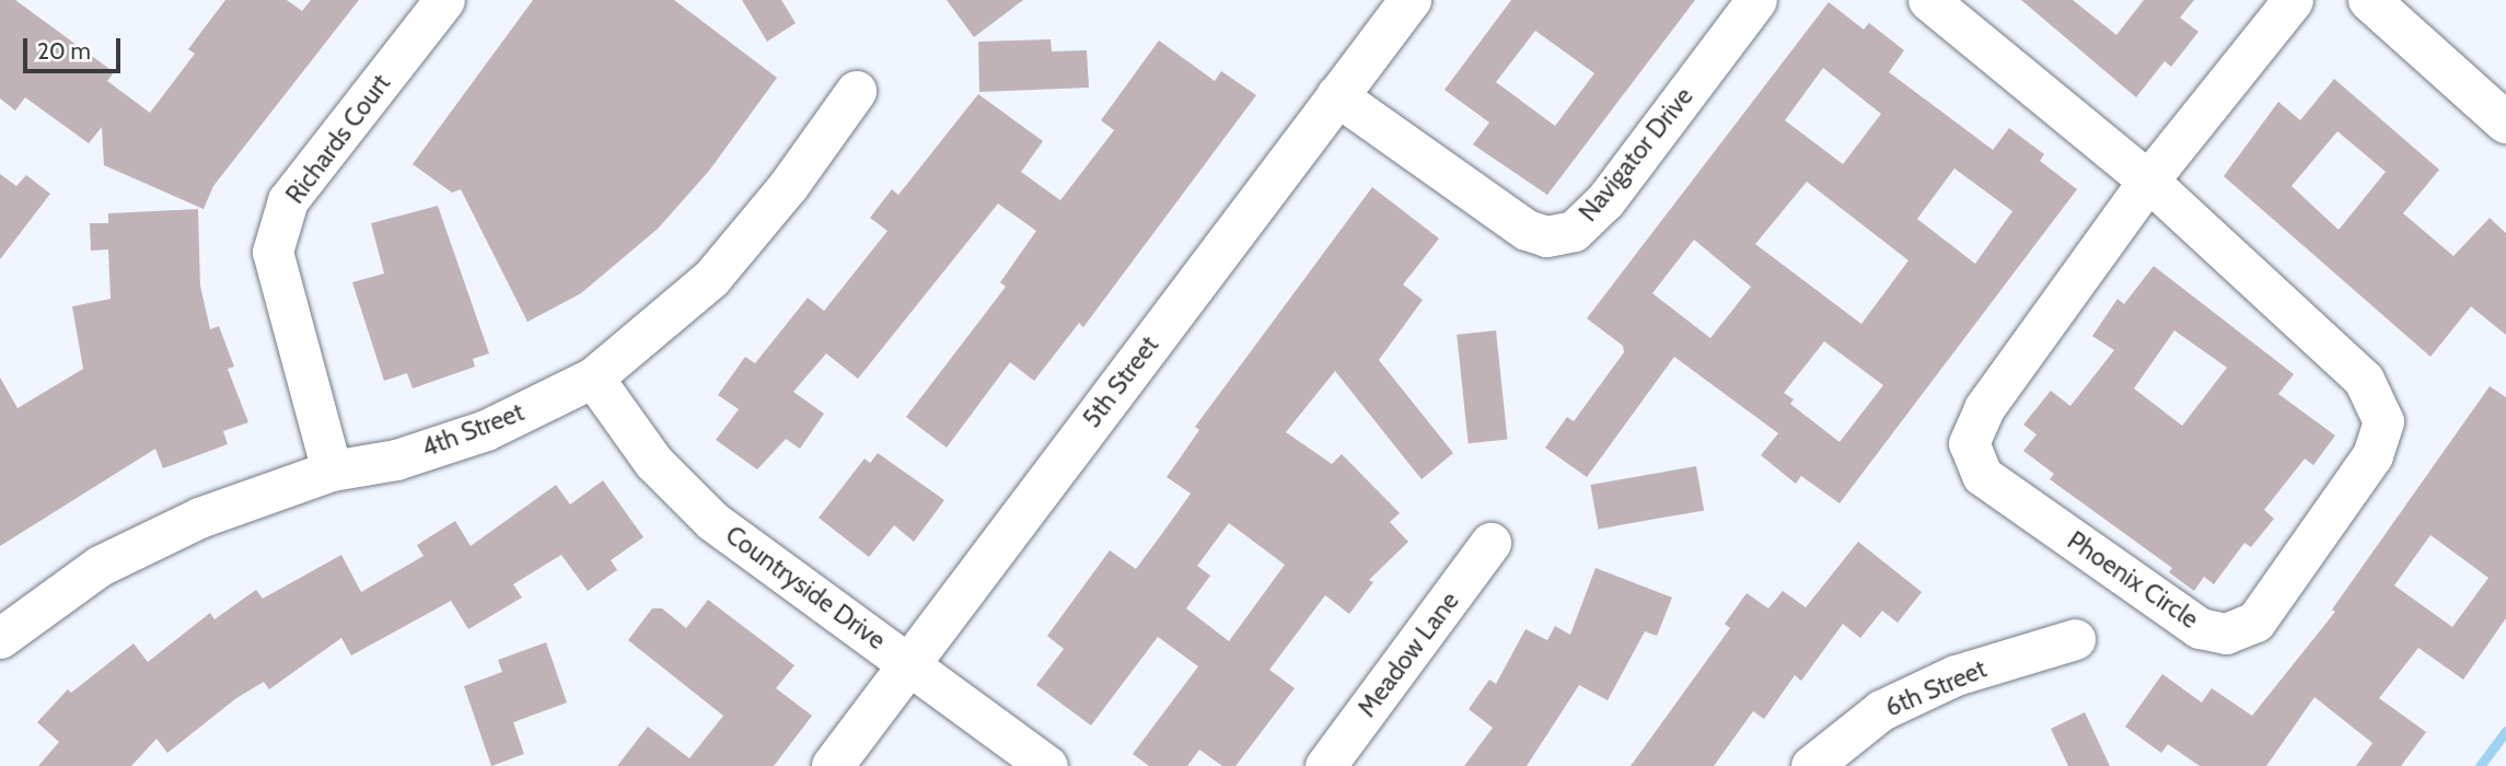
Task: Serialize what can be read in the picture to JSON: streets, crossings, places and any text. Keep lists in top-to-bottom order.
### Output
{
  "streets": {
    "street": [
      "Richards Court",
      "Navigator Drive",
      "5th Street",
      "4th Street",
      "Phoenix Circle",
      "Countryside Drive",
      "Meadow Lane",
      "6th Street"
    ]
  },
  "crossings": [
    ["Richards Court", "4th Street"],
    ["Navigator Drive", "5th Street"],
    ["5th Street", "Countryside Drive"],
    ["4th Street", "Countryside Drive"]
  ],
  "scale_bar": "20 m"
}
